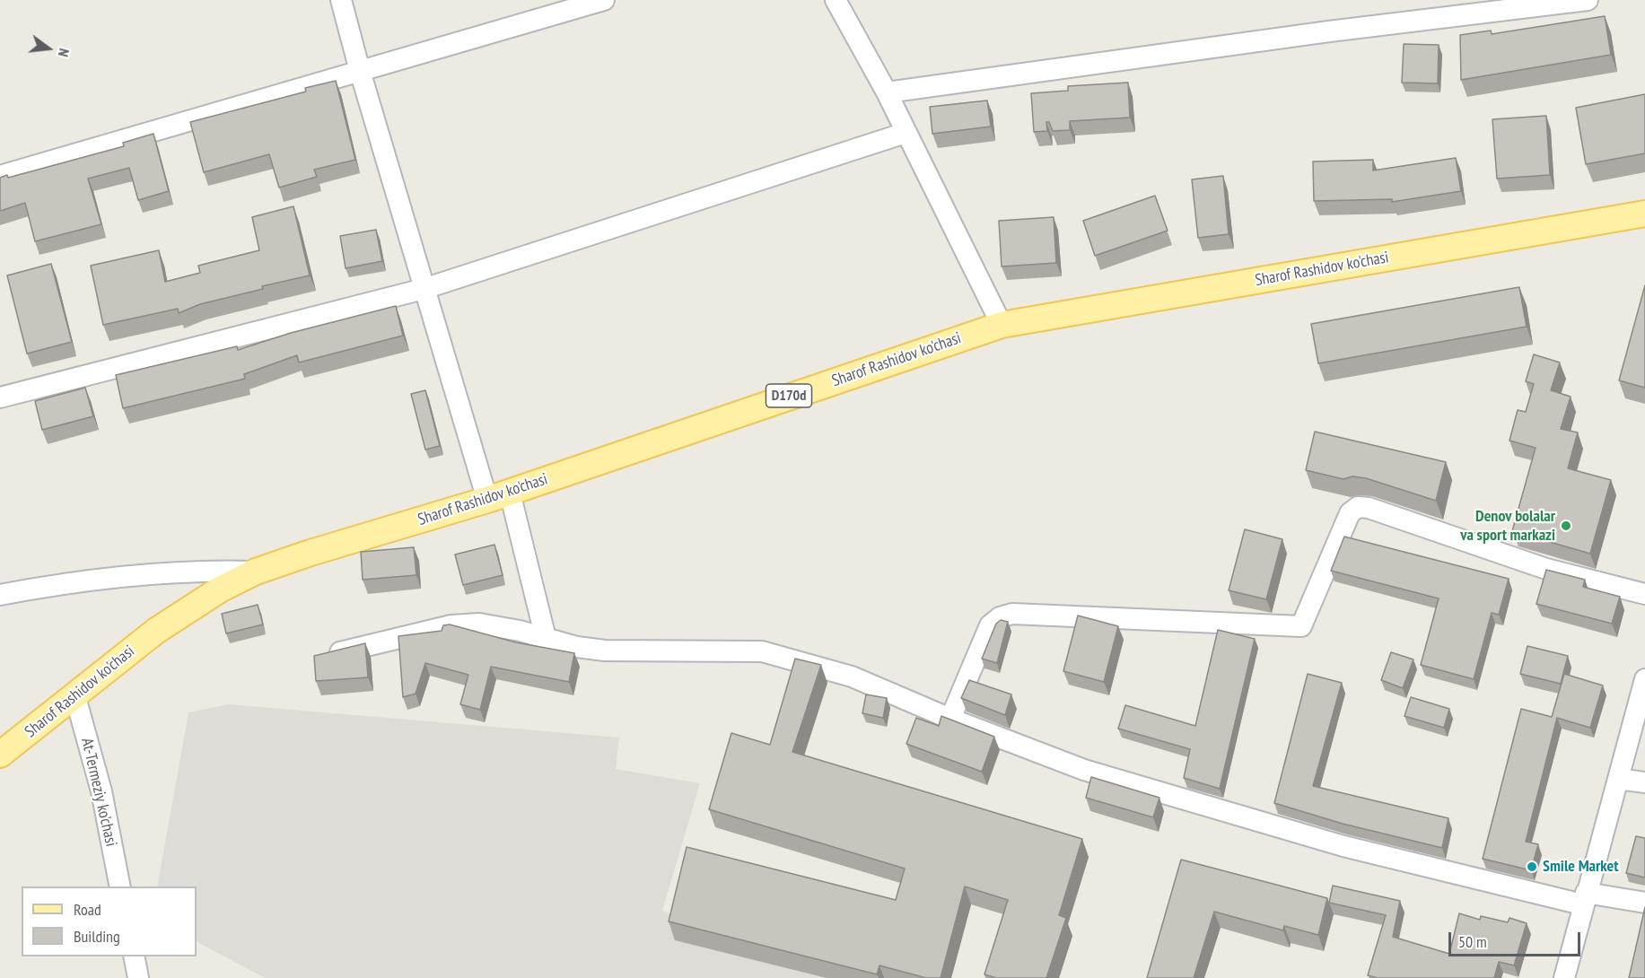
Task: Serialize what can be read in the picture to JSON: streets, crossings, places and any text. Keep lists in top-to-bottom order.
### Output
{
  "streets": {
    "main road": ["Sharof Rashidov ko'chasi", "D170d"],
    "street": ["At-Termeziy ko'chasi"]
  },
  "crossings": [
    ["Sharof Rashidov ko'chasi", "At-Termeziy ko'chasi"]
  ],
  "places": ["Denov bolalar va sport markazi", "Smile Market"],
  "legend": ["Road", "Building"],
  "scale_bar": "50 m",
  "north": "right"
}
